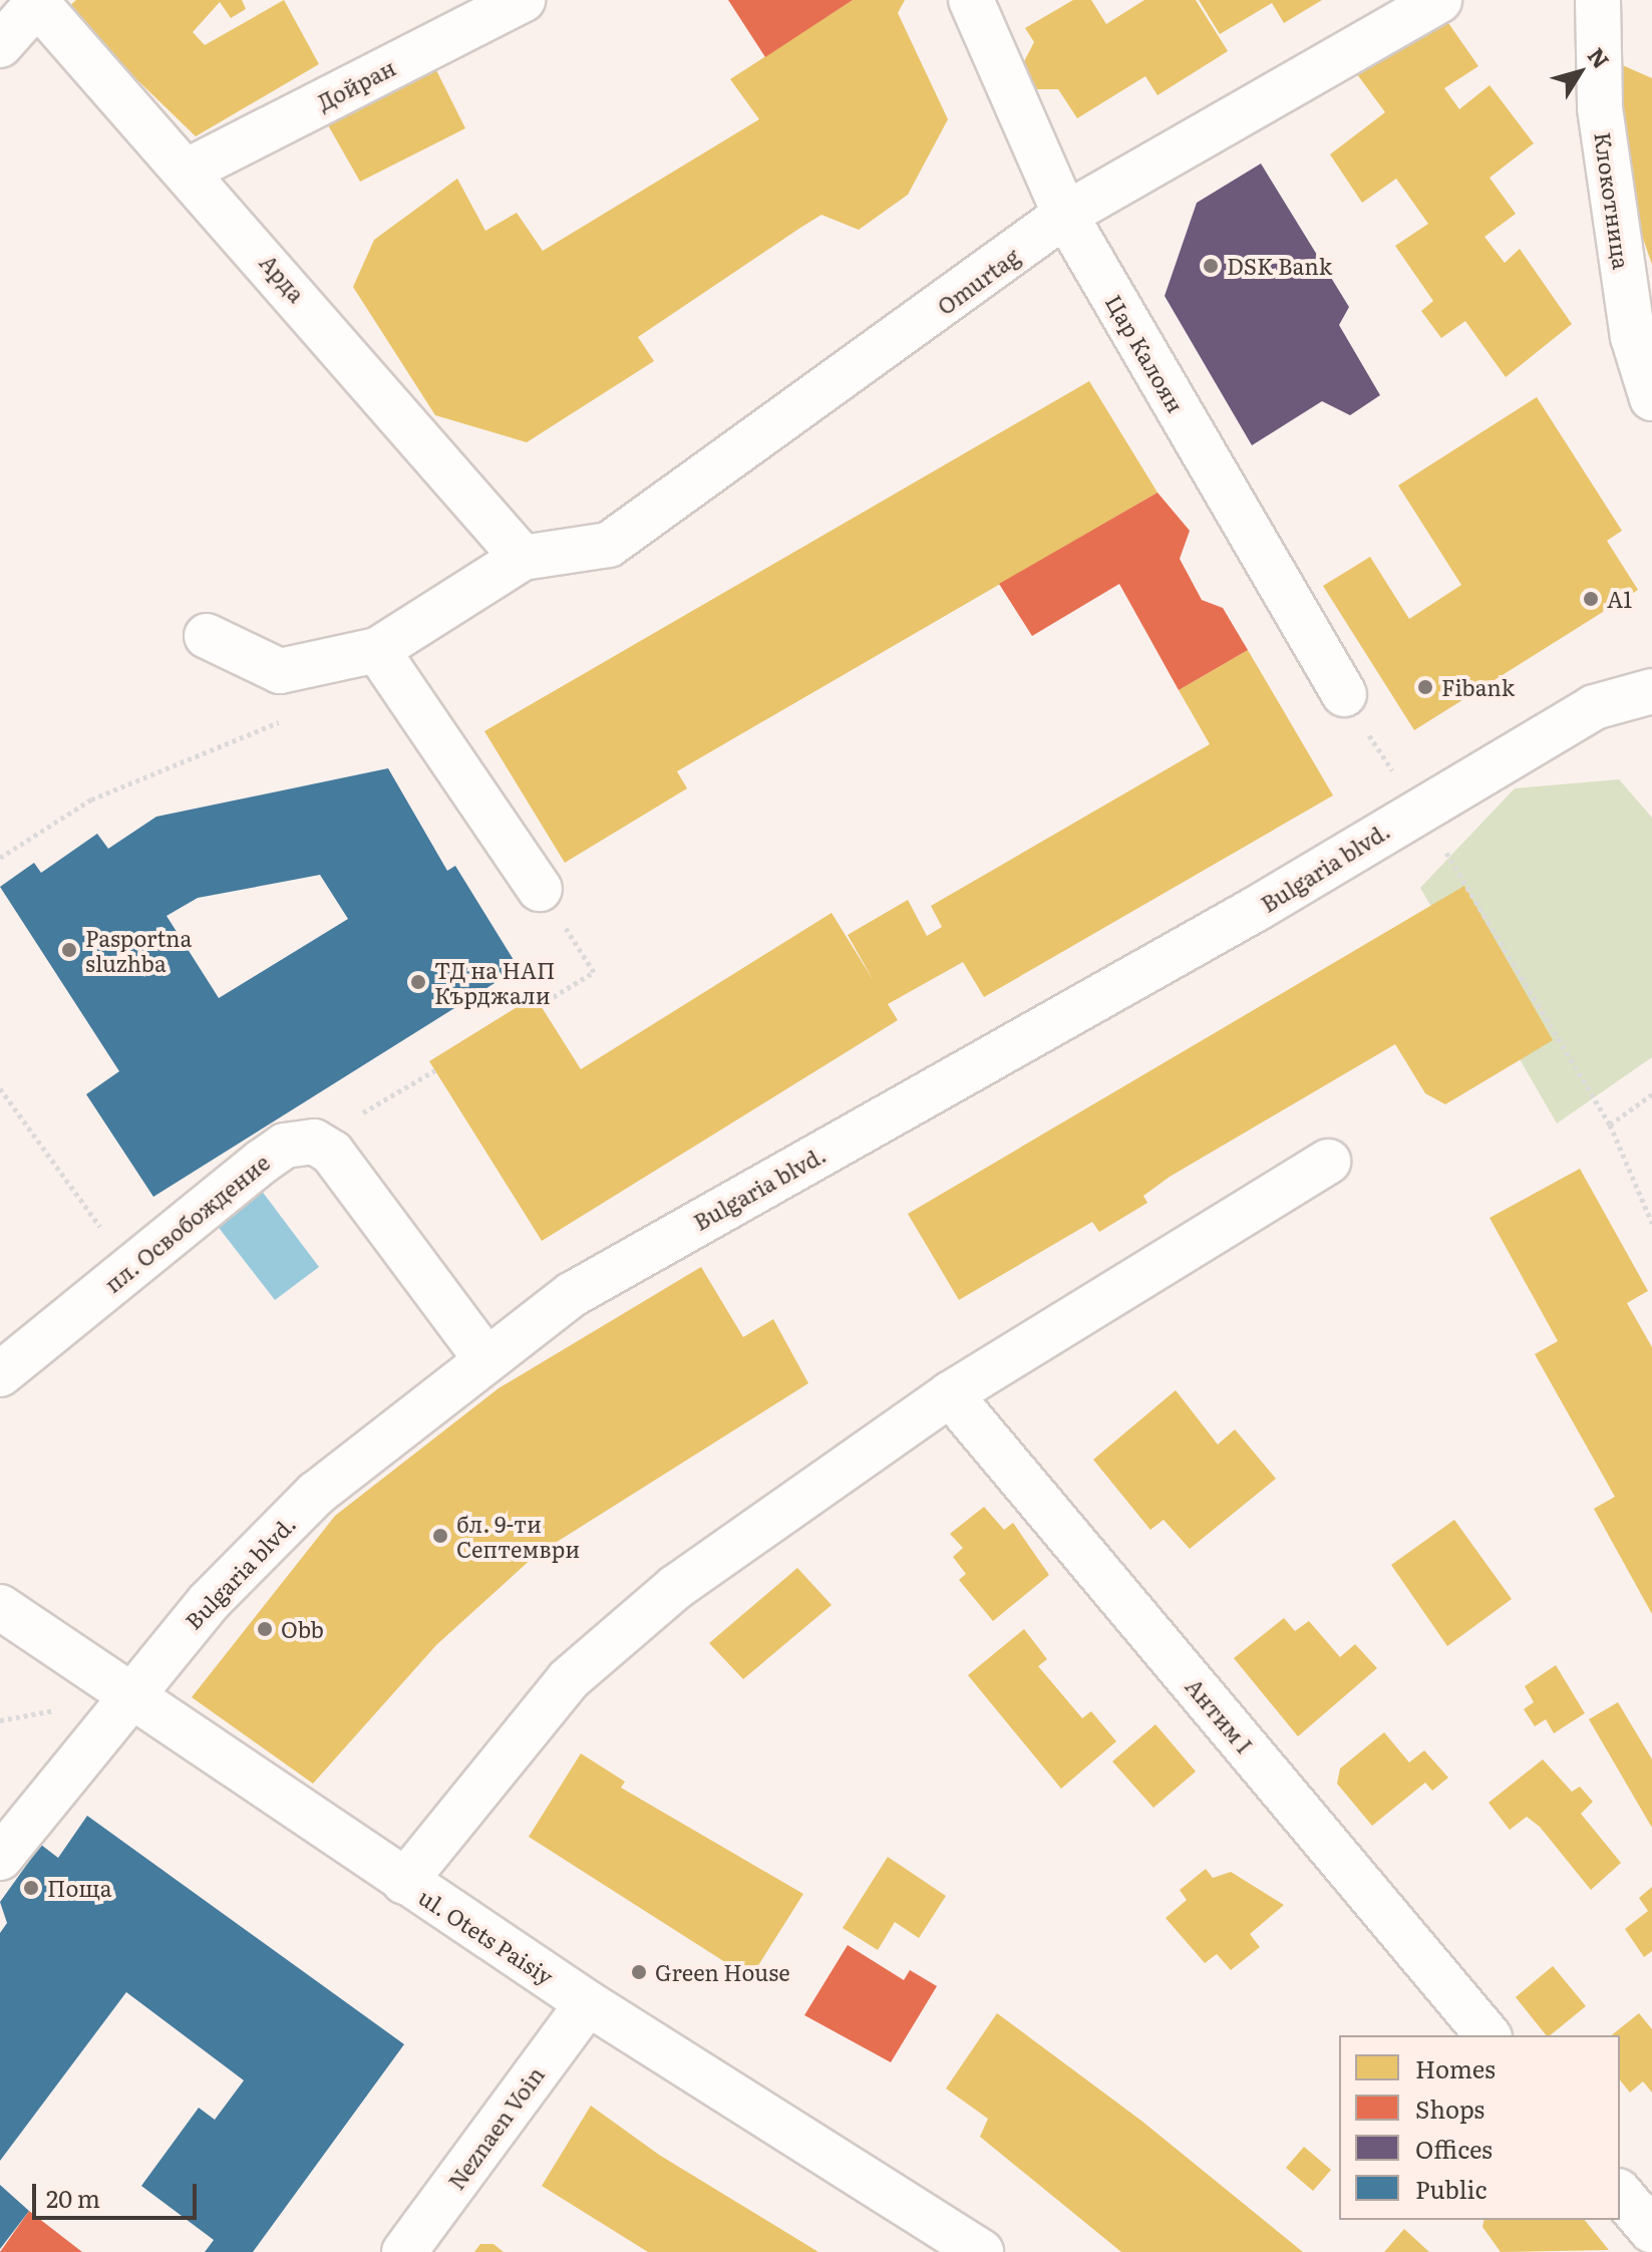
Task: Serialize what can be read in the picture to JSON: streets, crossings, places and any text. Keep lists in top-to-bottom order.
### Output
{
  "streets": {
    "street": [
      "Дойран",
      "Клокотница",
      "Арда",
      "Omurtag",
      "Цар Калоян",
      "Bulgaria blvd.",
      "пл. Освобождение",
      "Антим I",
      "ul. Otets Paisiy",
      "Neznaen Voin"
    ]
  },
  "crossings": [
    ["Дойран", "Арда"],
    ["Арда", "Omurtag"],
    ["Omurtag", "Цар Калоян"],
    ["Bulgaria blvd.", "ul. Otets Paisiy"],
    ["ul. Otets Paisiy", "Neznaen Voin"]
  ],
  "places": [
    "DSK Bank",
    "A1",
    "Fibank",
    "Pasportna sluzhba",
    "ТД на НАП Кърджали",
    "бл. 9-ти Септември",
    "Obb",
    "Поща",
    "Green House"
  ],
  "legend": [
    "Homes",
    "Shops",
    "Offices",
    "Public"
  ],
  "scale_bar": "20 m",
  "north": "top right"
}
